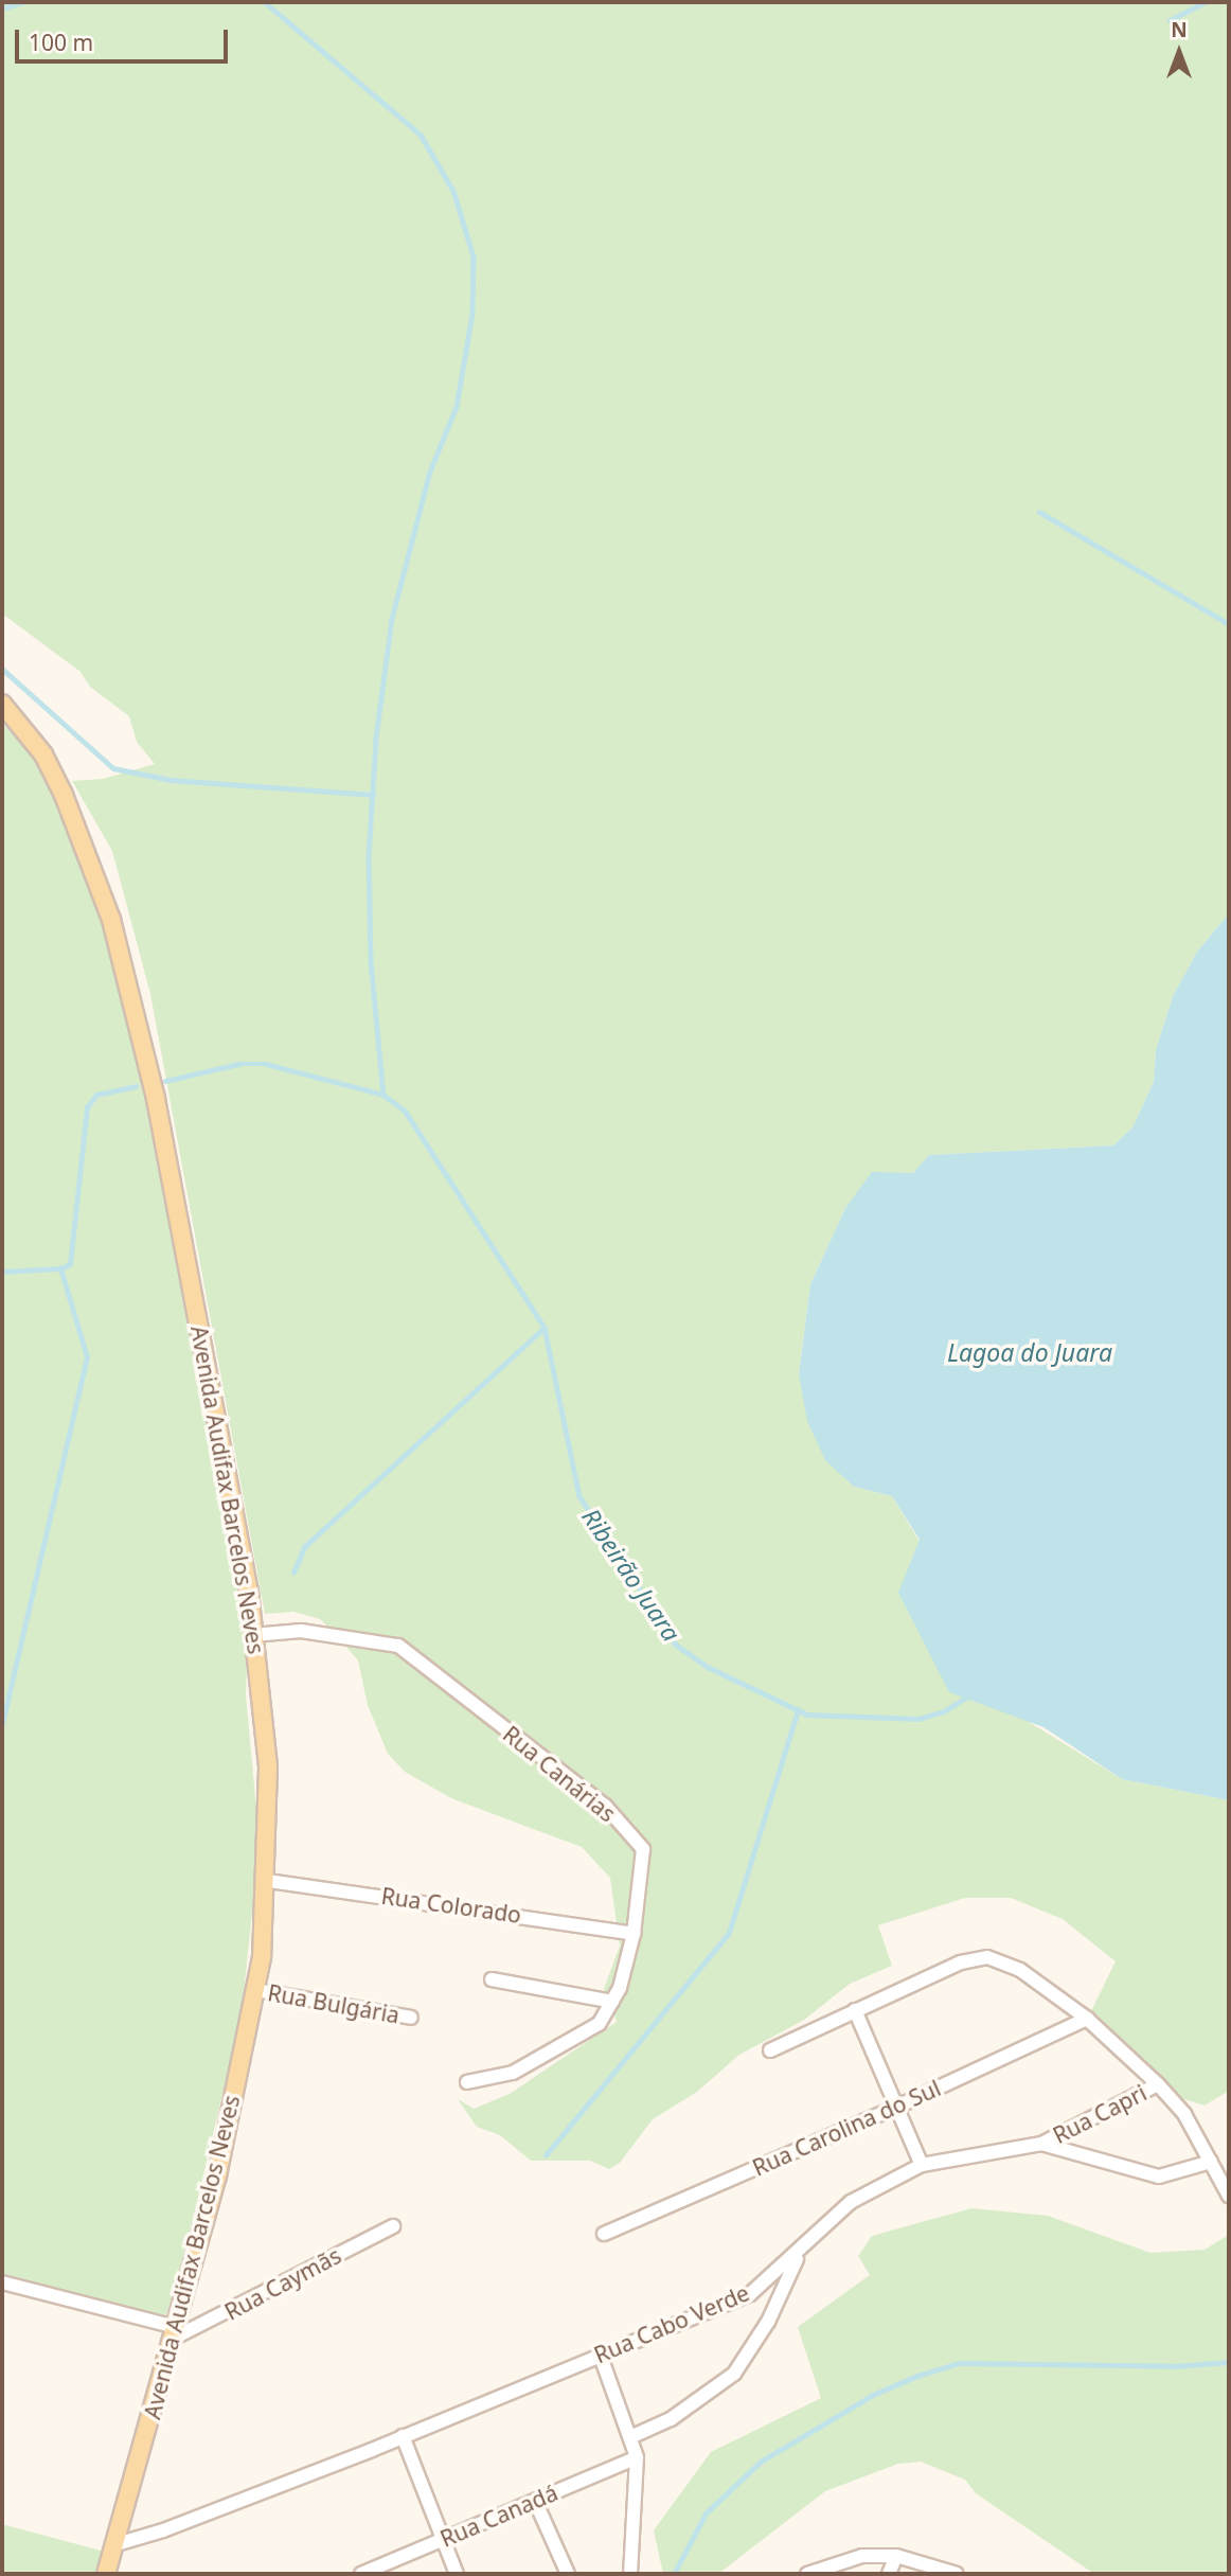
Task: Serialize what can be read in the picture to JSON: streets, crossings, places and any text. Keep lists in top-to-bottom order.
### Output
{
  "streets": {
    "main road": ["Avenida Audifax Barcelos Neves"],
    "street": [
      "Rua Canárias",
      "Rua Colorado",
      "Rua Bulgária",
      "Rua Capri",
      "Rua Carolina do Sul",
      "Rua Caymãs",
      "Rua Cabo Verde",
      "Rua Canadá"
    ]
  },
  "crossings": [
    ["Avenida Audifax Barcelos Neves", "Rua Canárias"],
    ["Avenida Audifax Barcelos Neves", "Rua Colorado"],
    ["Avenida Audifax Barcelos Neves", "Rua Bulgária"],
    ["Avenida Audifax Barcelos Neves", "Rua Caymãs"],
    ["Avenida Audifax Barcelos Neves", "Rua Cabo Verde"],
    ["Rua Canárias", "Rua Colorado"],
    ["Rua Capri", "Rua Cabo Verde"]
  ],
  "water": ["Lagoa do Juara", "Ribeirão Juara"],
  "scale_bar": "100 m",
  "north": "top"
}
